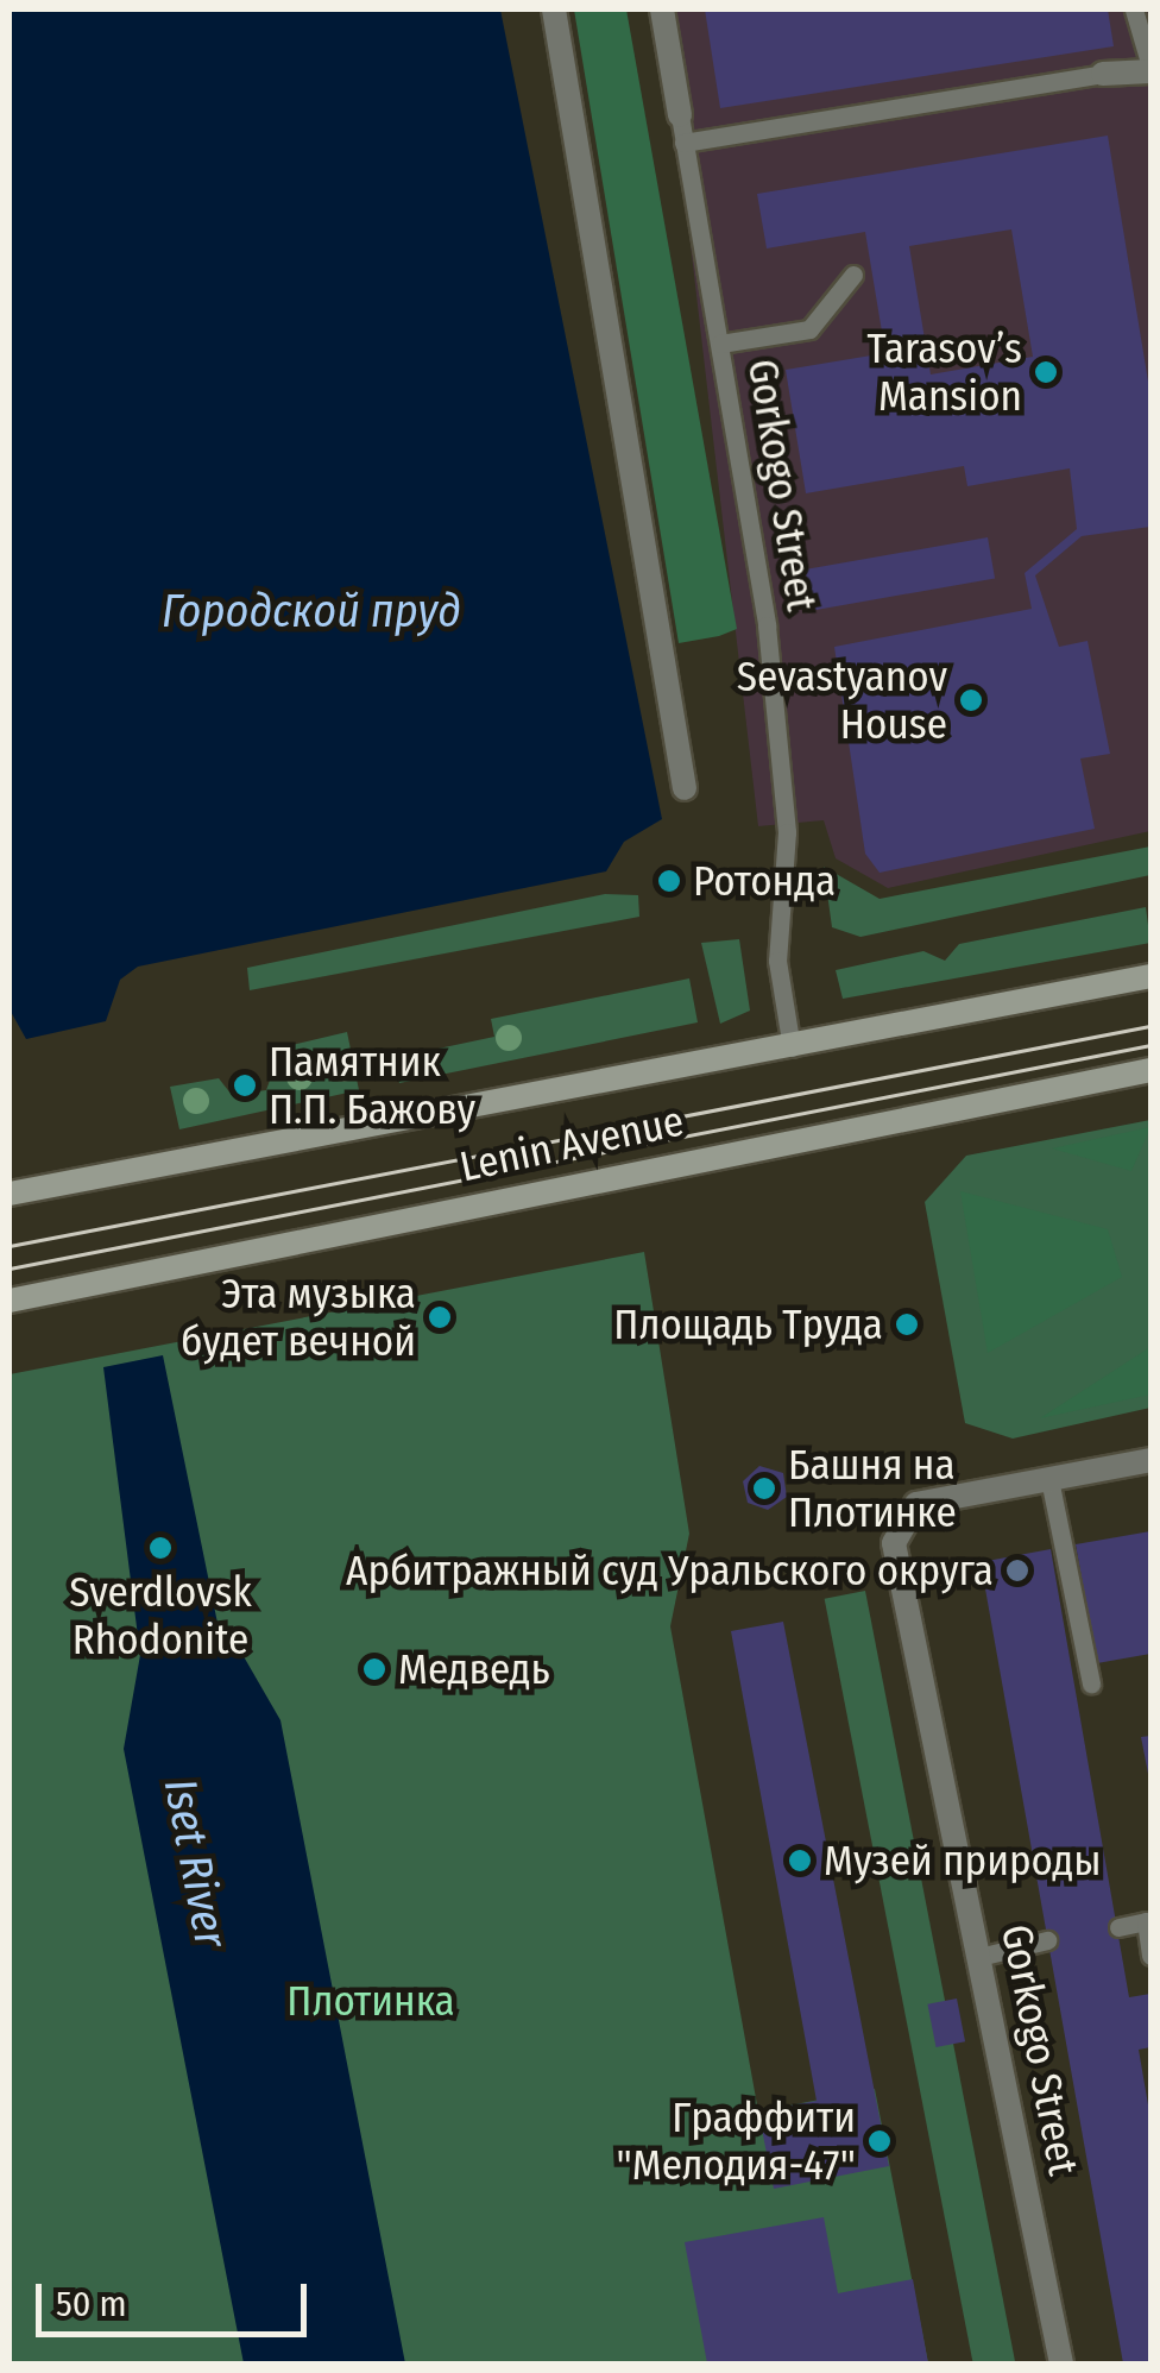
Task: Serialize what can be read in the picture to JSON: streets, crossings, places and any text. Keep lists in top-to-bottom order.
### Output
{
  "streets": {
    "main road": ["Lenin Avenue"],
    "street": ["Gorkogo Street"]
  },
  "crossings": [
    ["Gorkogo Street", "Lenin Avenue"]
  ],
  "water": ["Городской пруд", "Iset River"],
  "parks": ["Плотинка"],
  "places": [
    "Tarasov’s Mansion",
    "Sevastyanov House",
    "Ротонда",
    "Памятник П.П. Бажову",
    "Эта музыка будет вечной",
    "Площадь Труда",
    "Башня на Плотинке",
    "Sverdlovsk Rhodonite",
    "Арбитражный суд Уральского округа",
    "Медведь",
    "Музей природы",
    "Граффити \"Мелодия-47\""
  ],
  "scale_bar": "50 m"
}
